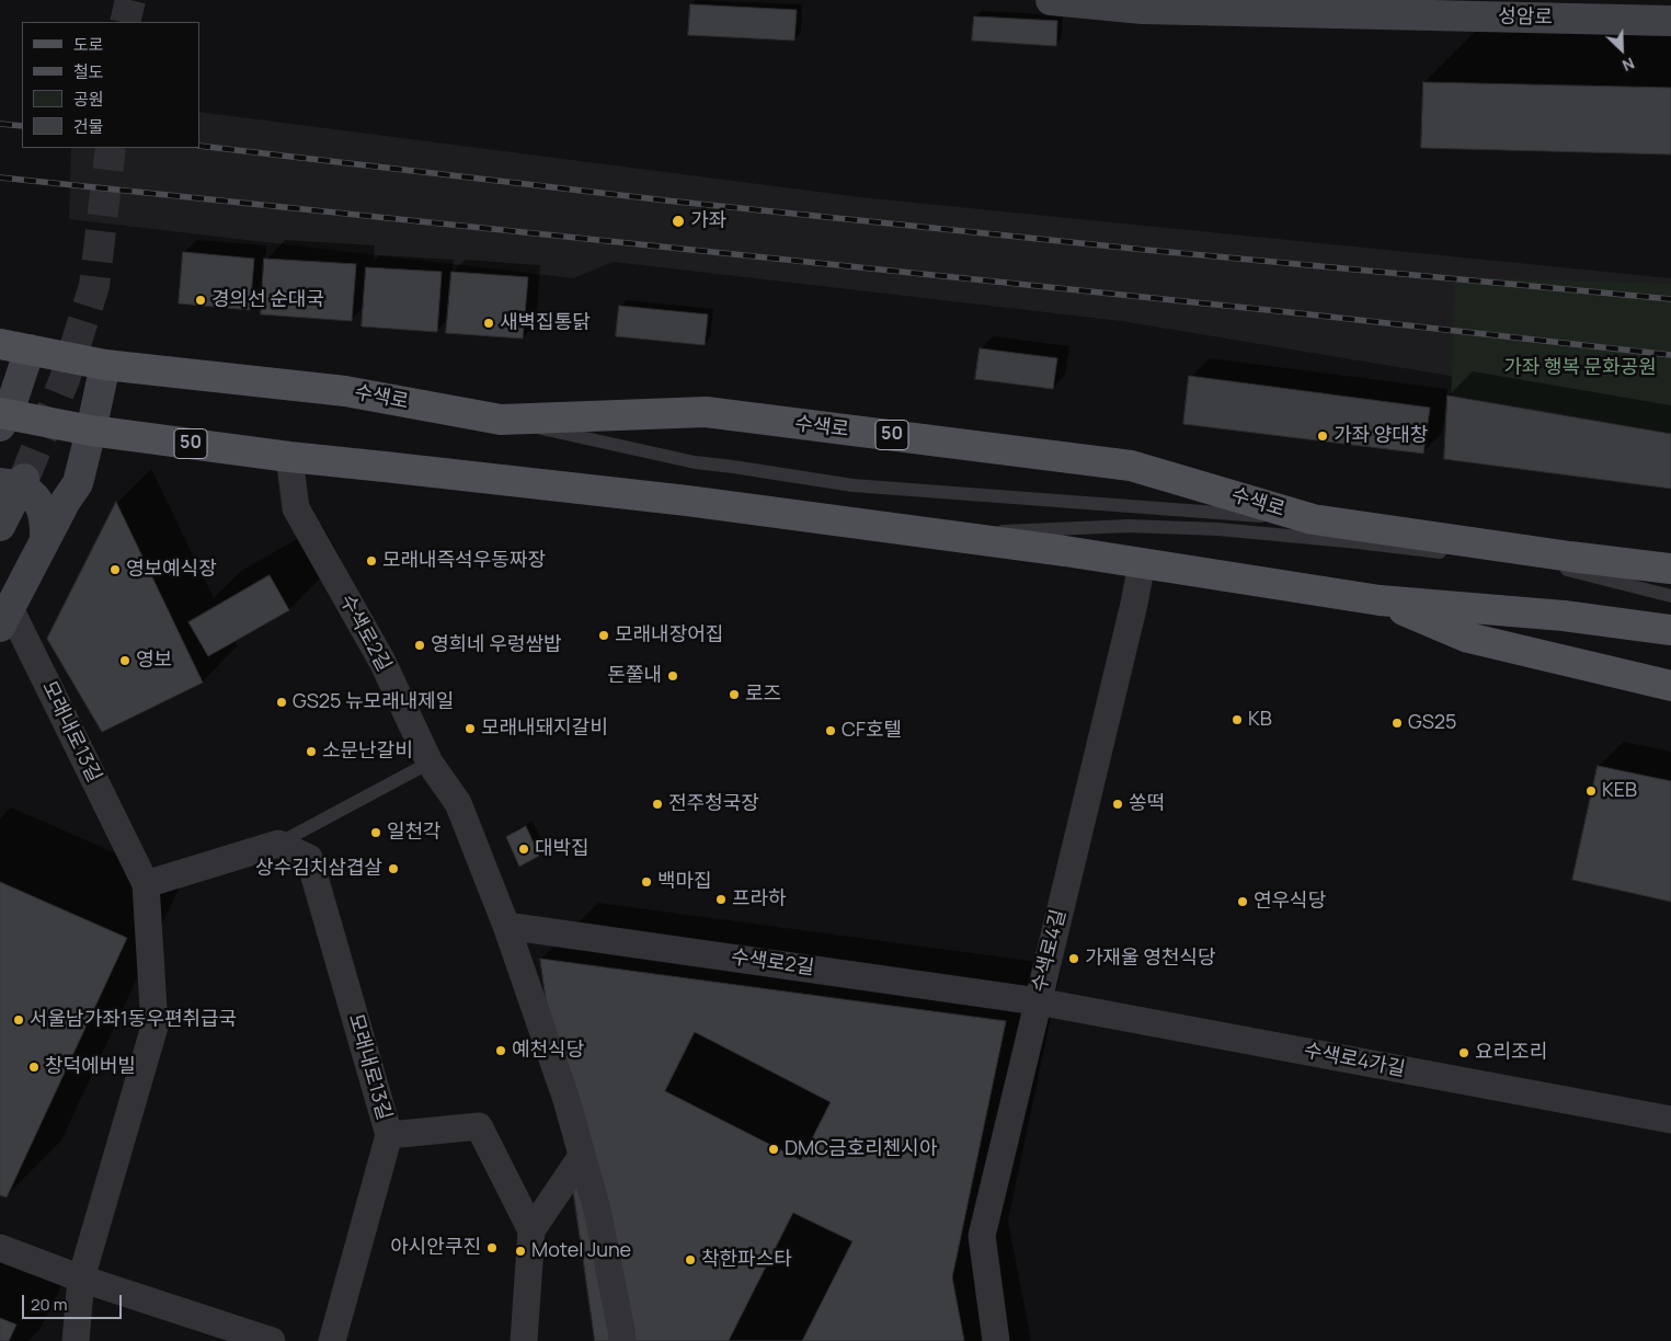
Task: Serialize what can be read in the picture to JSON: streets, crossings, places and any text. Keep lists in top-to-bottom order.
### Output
{
  "streets": {
    "main road": ["성암로", "수색로", "50"],
    "street": [
      "수색로2길",
      "모래내로13길",
      "수색로4길",
      "수색로4가길"
    ]
  },
  "crossings": [
    ["50", "수색로2길"],
    ["50", "수색로4길"],
    ["수색로2길", "수색로4길"],
    ["수색로2길", "수색로4가길"],
    ["수색로4길", "수색로4가길"]
  ],
  "parks": ["가좌 행복 문화공원"],
  "places": [
    "가좌",
    "경의선 순대국",
    "새벽집통닭",
    "가좌 양대창",
    "모래내즉석우동짜장",
    "영보예식장",
    "모래내장어집",
    "영희네 우렁쌈밥",
    "영보",
    "돈쭐내",
    "로즈",
    "GS25 뉴모래내제일",
    "KB",
    "GS25",
    "모래내돼지갈비",
    "CF호텔",
    "소문난갈비",
    "KEB",
    "전주청국장",
    "쏭떡",
    "일천각",
    "대박집",
    "상수김치삼겹살",
    "백마집",
    "프라하",
    "연우식당",
    "가재울 영천식당",
    "서울남가좌1동우편취급국",
    "예천식당",
    "요리조리",
    "창덕에버빌",
    "DMC금호리첸시아",
    "아시안쿠진",
    "Motel June",
    "착한파스타"
  ],
  "legend": [
    "도로",
    "철도",
    "공원",
    "건물"
  ],
  "scale_bar": "20 m",
  "north": "bottom right"
}
